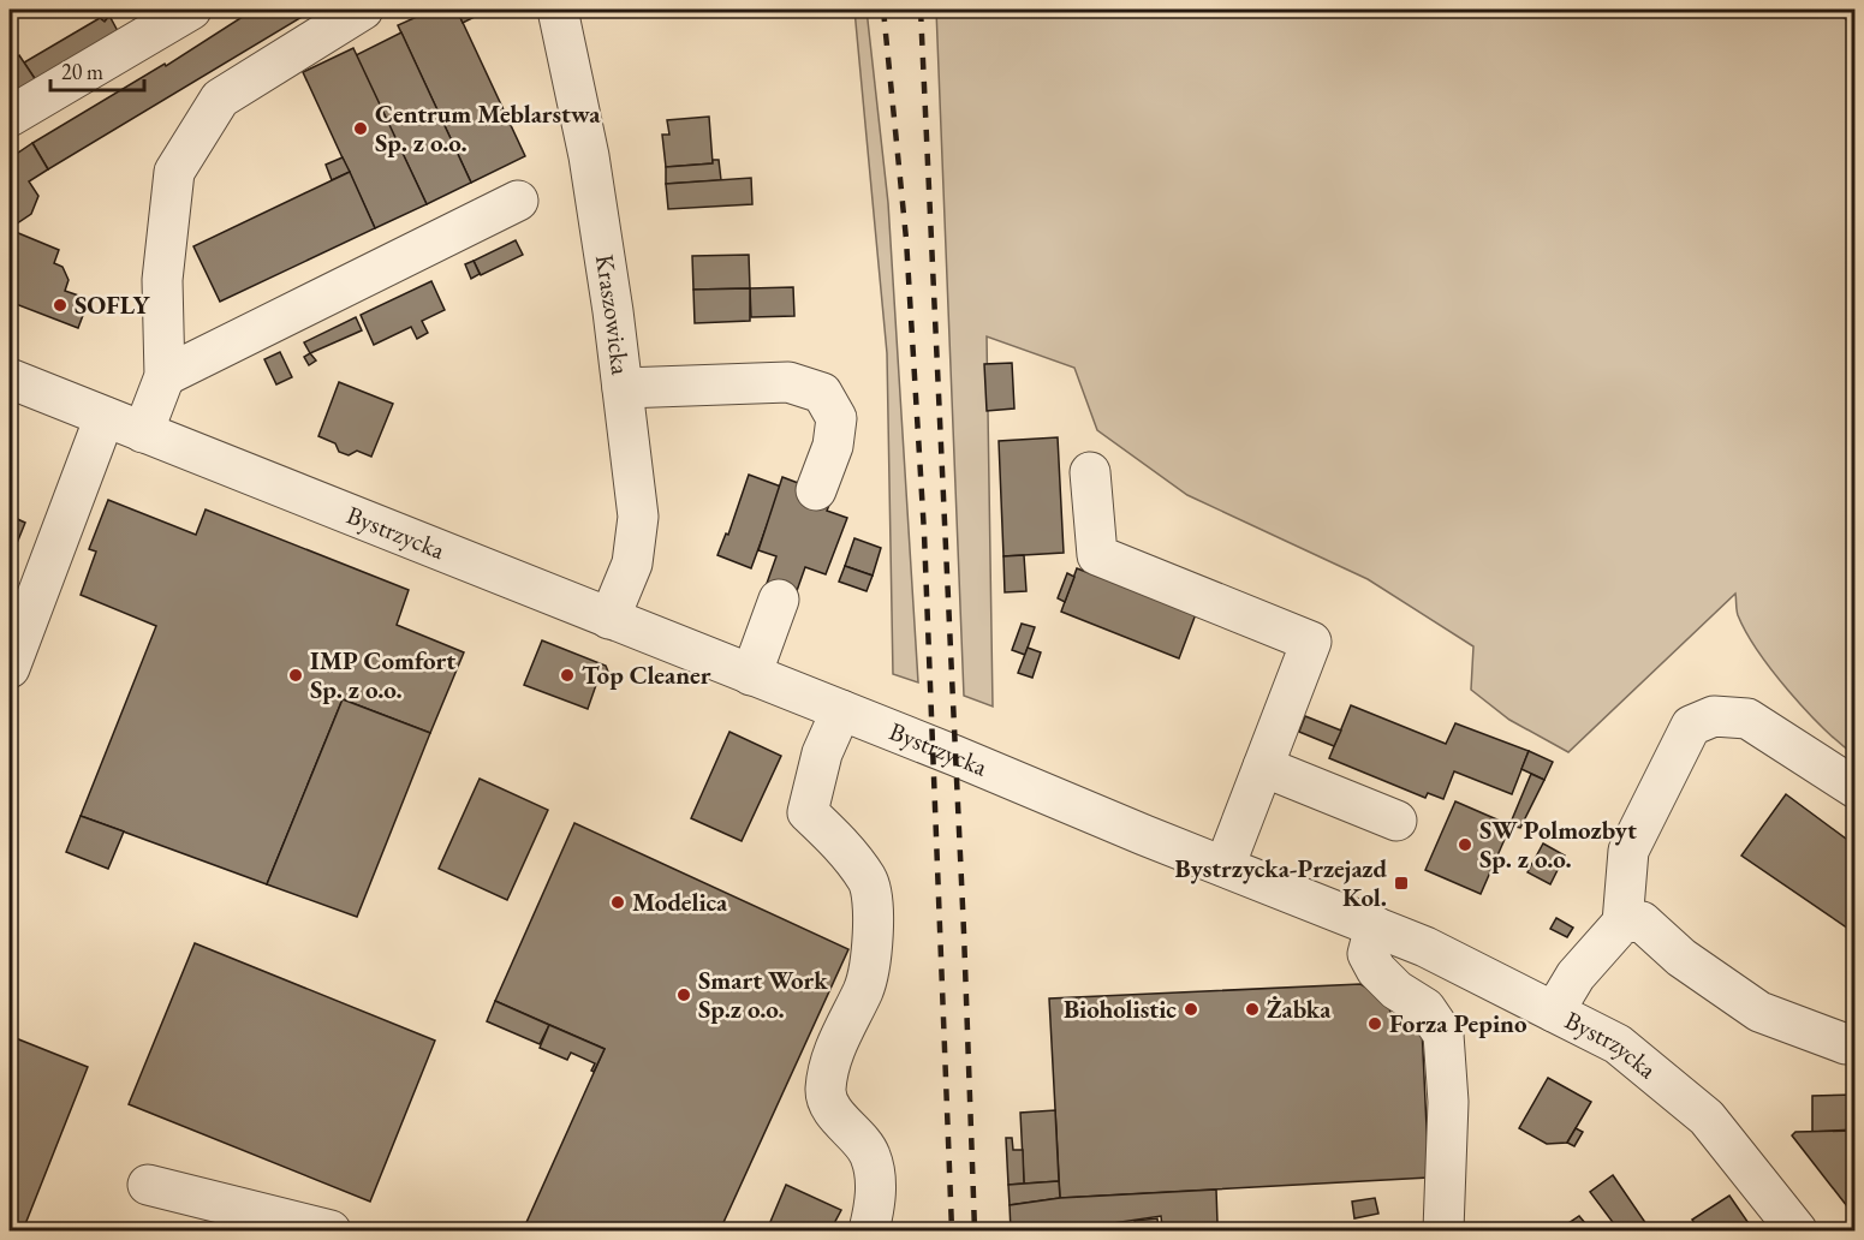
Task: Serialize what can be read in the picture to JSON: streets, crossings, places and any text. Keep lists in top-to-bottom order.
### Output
{
  "streets": {
    "street": ["Kraszowicka", "Bystrzycka"]
  },
  "crossings": [
    ["Kraszowicka", "Bystrzycka"]
  ],
  "places": {
    "other": [
      "Centrum Meblarstwa Sp. z o.o.",
      "SOFLY",
      "IMP Comfort Sp. z o.o.",
      "Top Cleaner",
      "SW Polmozbyt Sp. z o.o.",
      "Modelica",
      "Smart Work Sp.z o.o.",
      "Bioholistic",
      "Żabka",
      "Forza Pepino"
    ],
    "transit": ["Bystrzycka-Przejazd Kol."]
  },
  "scale_bar": "20 m"
}
